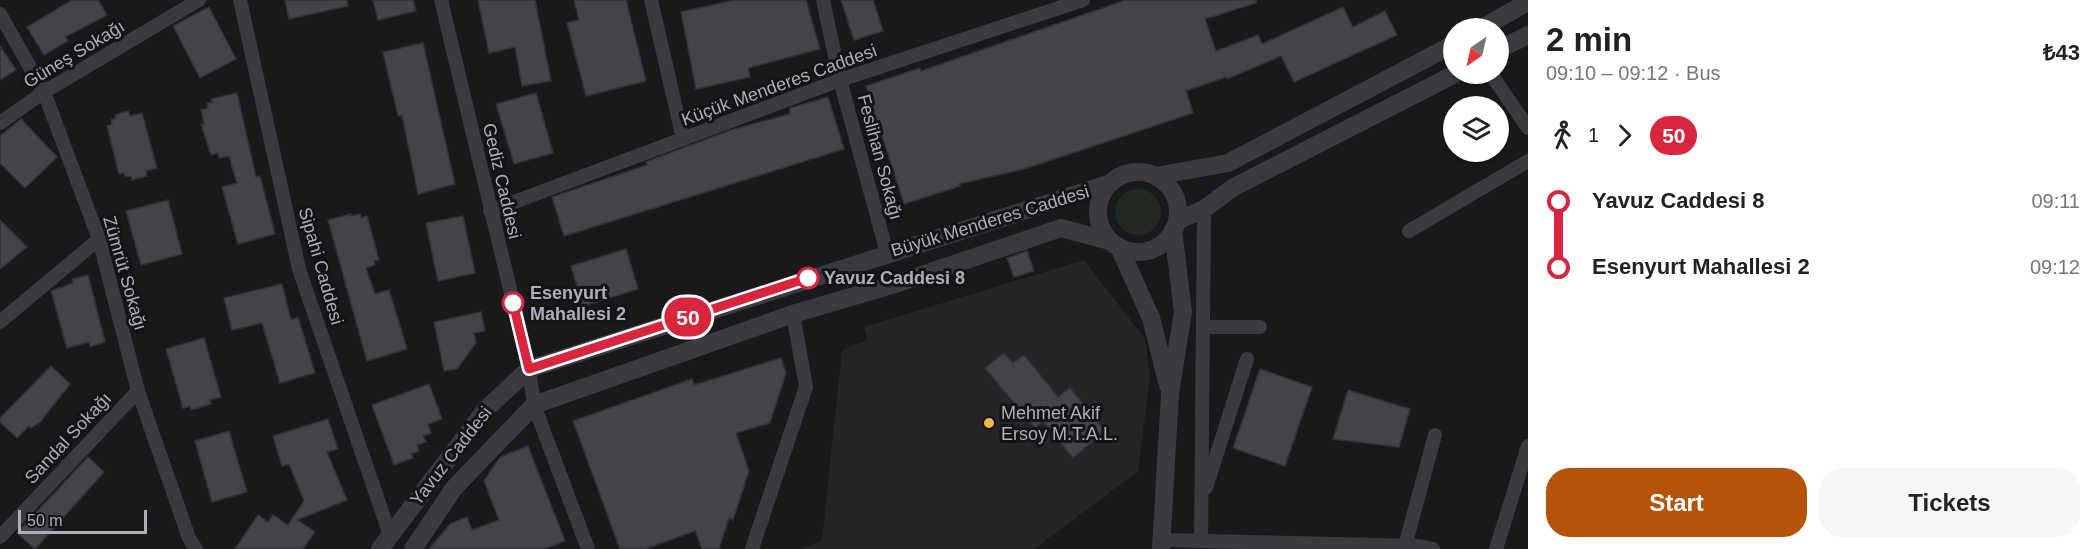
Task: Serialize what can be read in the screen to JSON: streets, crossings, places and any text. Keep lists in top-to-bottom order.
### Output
{
  "streets": {
    "street": [
      "Güneş Sokağı",
      "Küçük Menderes Caddesi",
      "Feslihan Sokağı",
      "Gediz Caddesi",
      "Büyük Menderes Caddesi",
      "Sipahi Caddesi",
      "Zümrüt Sokağı",
      "Sandal Sokağı",
      "Yavuz Caddesi"
    ]
  },
  "crossings": [
    ["Güneş Sokağı", "Zümrüt Sokağı"],
    ["Küçük Menderes Caddesi", "Feslihan Sokağı"],
    ["Küçük Menderes Caddesi", "Gediz Caddesi"],
    ["Feslihan Sokağı", "Büyük Menderes Caddesi"],
    ["Gediz Caddesi", "Büyük Menderes Caddesi"],
    ["Gediz Caddesi", "Yavuz Caddesi"],
    ["Büyük Menderes Caddesi", "Yavuz Caddesi"],
    ["Sipahi Caddesi", "Yavuz Caddesi"],
    ["Zümrüt Sokağı", "Sandal Sokağı"]
  ],
  "places": ["Yavuz Caddesi 8", "Esenyurt Mahallesi 2", "Mehmet Akif Ersoy M.T.A.L."],
  "lines": ["bus line 50"],
  "scale_bar": "50 m",
  "north": "bottom left",
  "page": {
    "on_map": "50",
    "heading": ["2 min", "09:10 – 09:12 · Bus", "₺43"],
    "legs": ["1", "50"],
    "list": [
      {
        "name": "Yavuz Caddesi 8",
        "value": "09:11"
      },
      {
        "name": "Esenyurt Mahallesi 2",
        "value": "09:12"
      }
    ],
    "buttons": ["Start", "Tickets"],
    "scale": "50 m"
  }
}
